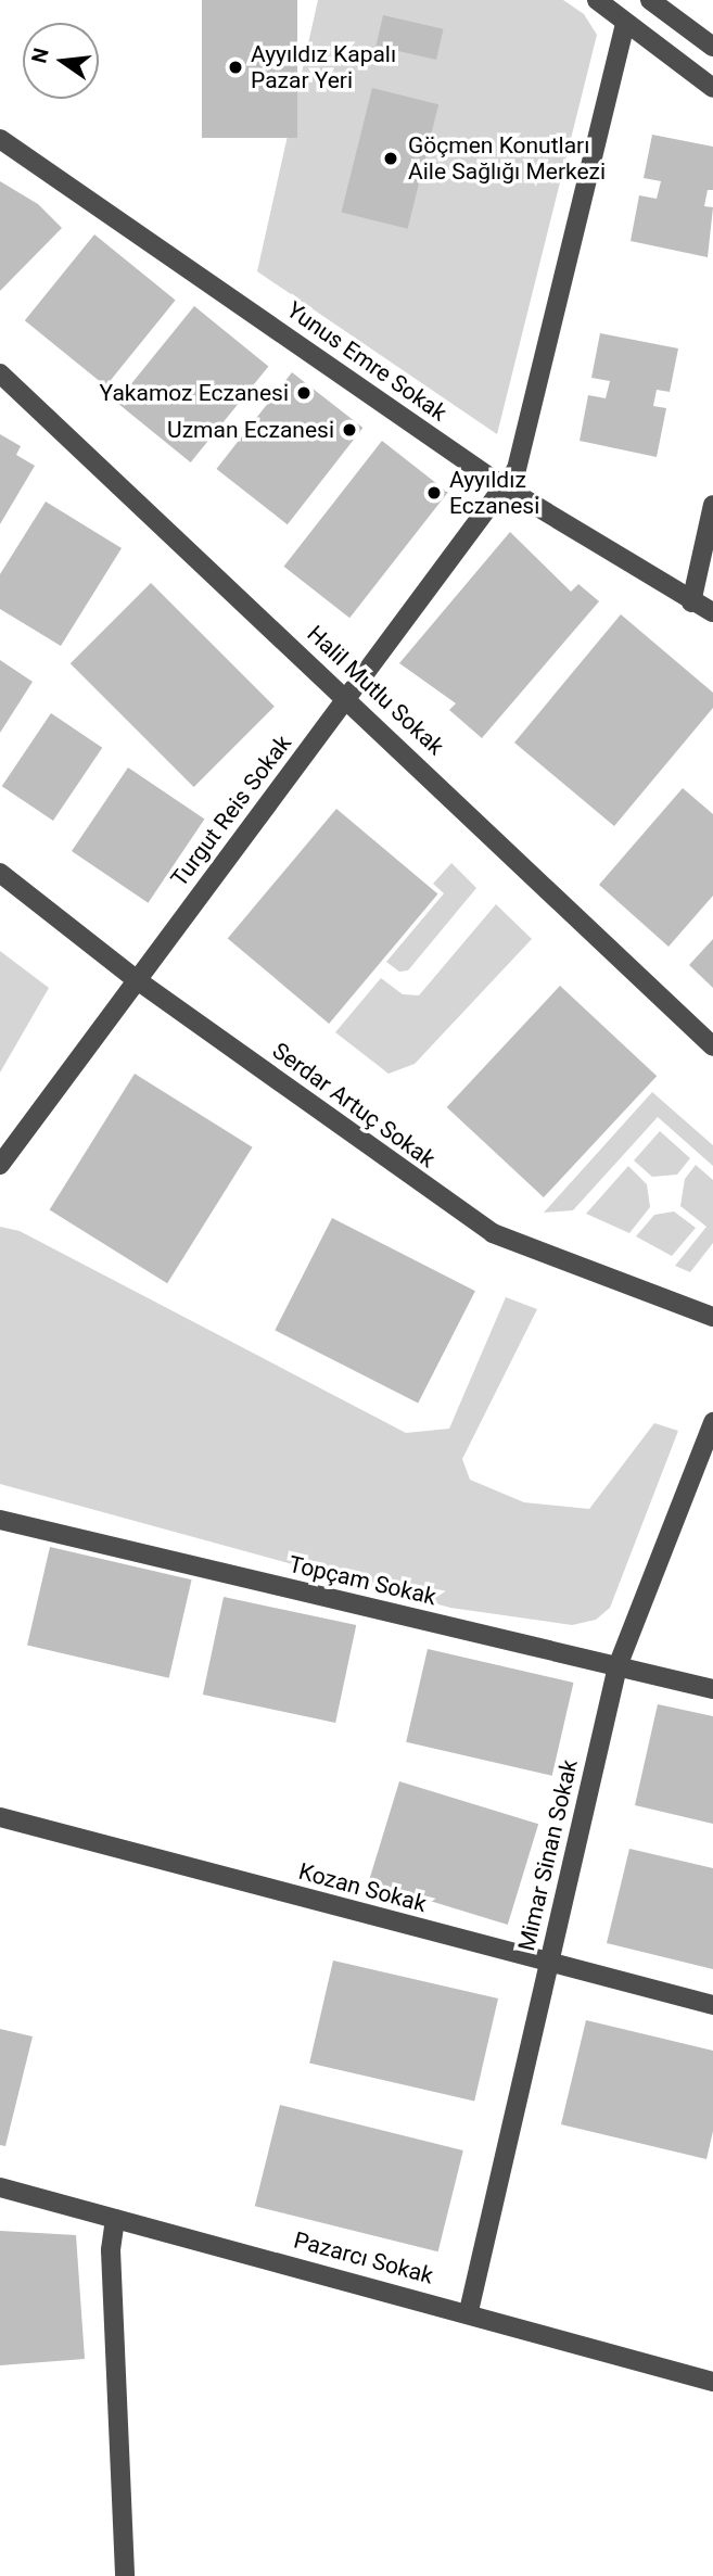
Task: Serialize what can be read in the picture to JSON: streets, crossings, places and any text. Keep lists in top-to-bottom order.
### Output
{
  "streets": {
    "street": [
      "Yunus Emre Sokak",
      "Halil Mutlu Sokak",
      "Turgut Reis Sokak",
      "Serdar Artuç Sokak",
      "Topçam Sokak",
      "Mimar Sinan Sokak",
      "Kozan Sokak",
      "Pazarcı Sokak"
    ]
  },
  "crossings": [
    ["Yunus Emre Sokak", "Turgut Reis Sokak"],
    ["Halil Mutlu Sokak", "Turgut Reis Sokak"],
    ["Turgut Reis Sokak", "Serdar Artuç Sokak"],
    ["Topçam Sokak", "Mimar Sinan Sokak"],
    ["Mimar Sinan Sokak", "Kozan Sokak"],
    ["Mimar Sinan Sokak", "Pazarcı Sokak"]
  ],
  "places": [
    "Ayyıldız Kapalı Pazar Yeri",
    "Göçmen Konutları Aile Sağlığı Merkezi",
    "Yakamoz Eczanesi",
    "Uzman Eczanesi",
    "Ayyıldız Eczanesi"
  ],
  "north": "left"
}
